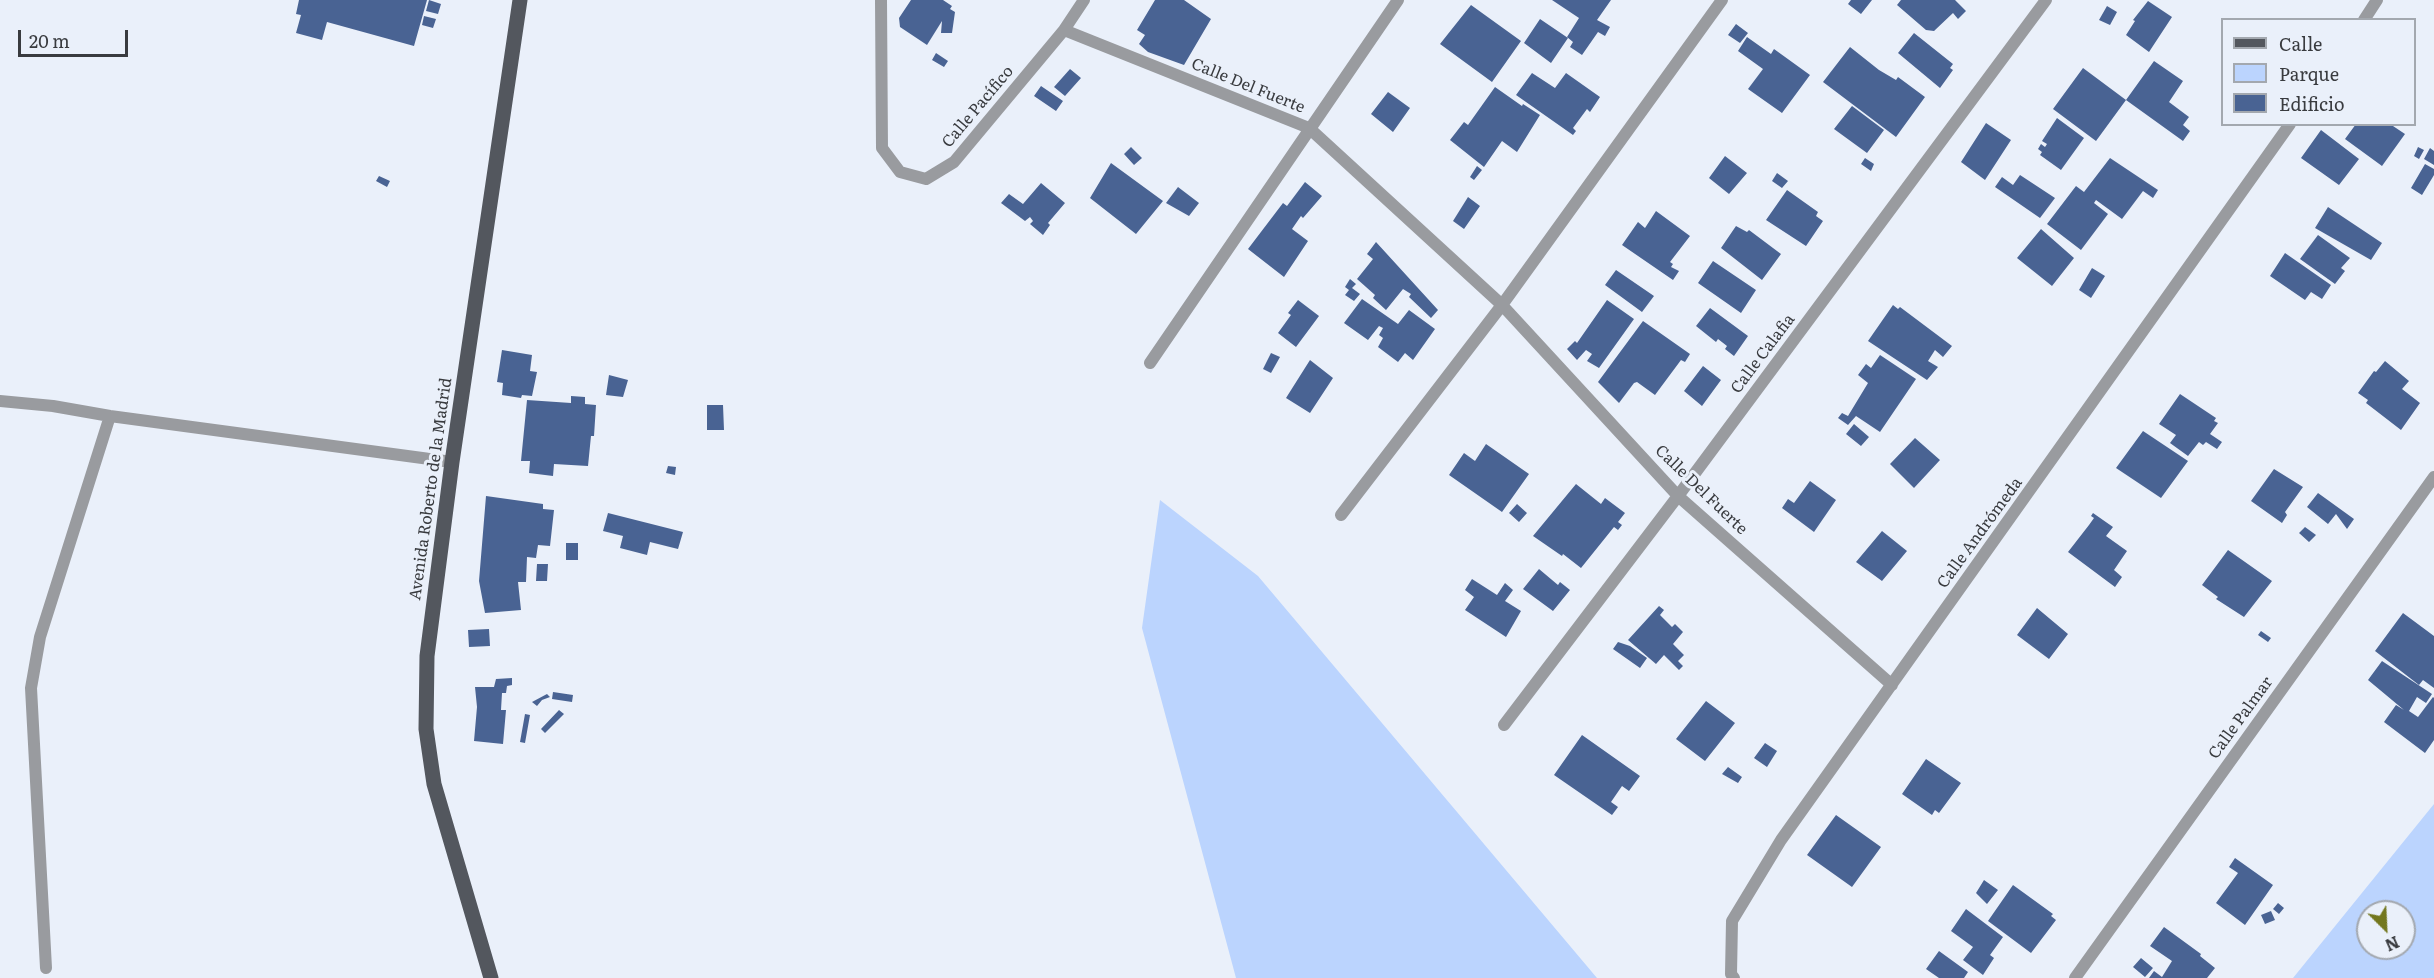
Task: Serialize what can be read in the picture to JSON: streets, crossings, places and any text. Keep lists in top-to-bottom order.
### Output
{
  "streets": {
    "main road": ["Avenida Roberto de la Madrid"],
    "street": [
      "Calle Del Fuerte",
      "Calle Pacífico",
      "Calle Calafia",
      "Calle Andrómeda",
      "Calle Palmar"
    ]
  },
  "crossings": [
    ["Calle Del Fuerte", "Calle Pacífico"],
    ["Calle Del Fuerte", "Calle Calafia"],
    ["Calle Del Fuerte", "Calle Andrómeda"]
  ],
  "legend": ["Calle", "Parque", "Edificio"],
  "scale_bar": "20 m",
  "north": "bottom right"
}
